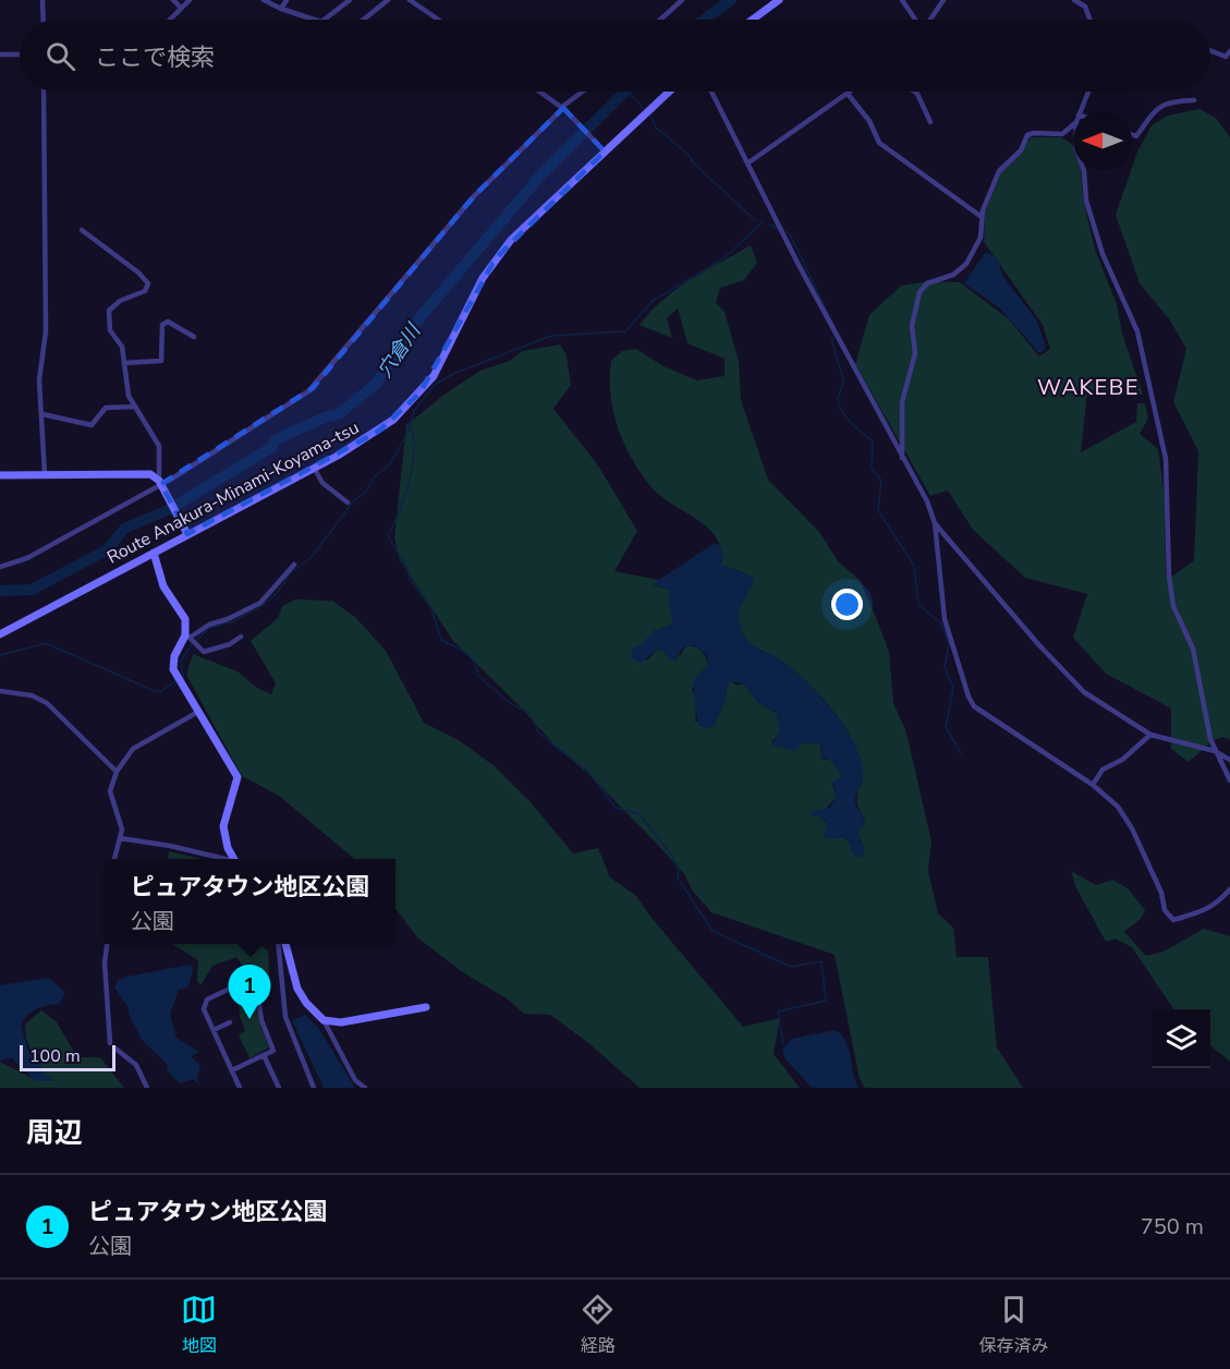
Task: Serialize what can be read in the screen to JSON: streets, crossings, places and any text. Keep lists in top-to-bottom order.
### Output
{
  "streets": {
    "main road": ["Route Anakura-Minami-Koyama-tsu"]
  },
  "districts": ["WAKEBE"],
  "water": ["穴倉川"],
  "scale_bar": "100 m",
  "north": "left",
  "page": {
    "search": "ここで検索",
    "popup": ["ピュアタウン地区公園", "公園"],
    "pins": "1",
    "scale": "100 m",
    "heading": "周辺",
    "list": [
      {
        "mark": "1",
        "name": "ピュアタウン地区公園",
        "note": "公園",
        "value": "750 m"
      }
    ],
    "nav": ["地図", "経路", "保存済み"]
  }
}
